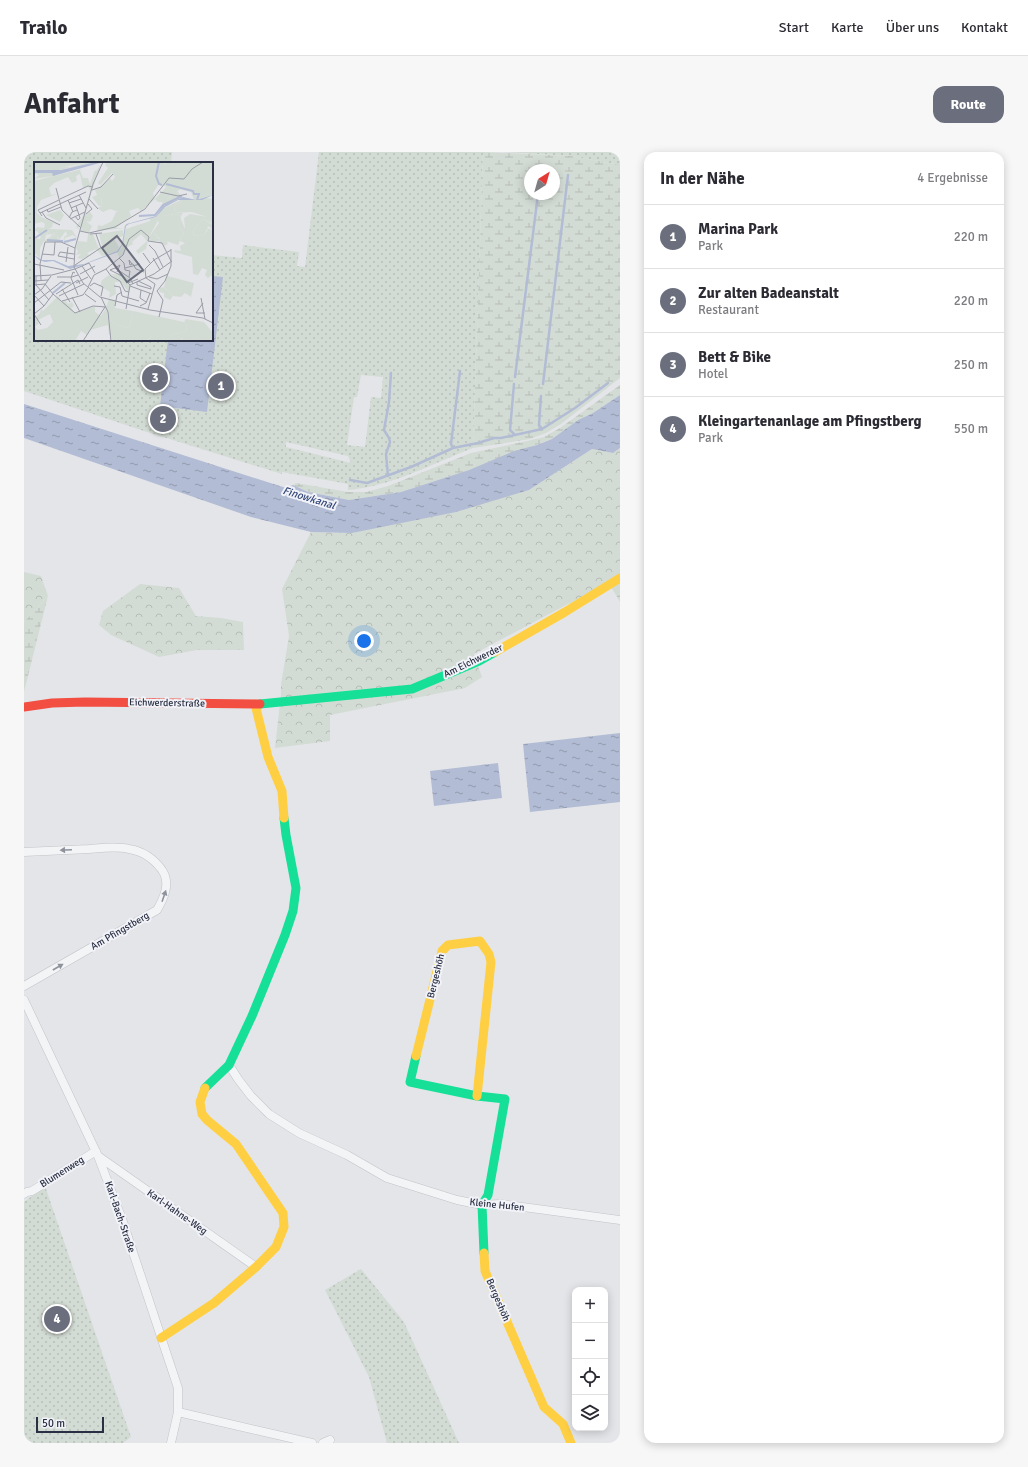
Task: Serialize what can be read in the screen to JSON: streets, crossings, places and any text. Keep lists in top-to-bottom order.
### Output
{
  "streets": {
    "street": [
      "Am Eichwerder",
      "Eichwerderstraße",
      "Am Pfingstberg",
      "Bergeshöh",
      "Blumenweg",
      "Kleine Hufen",
      "Karl-Hahne-Weg",
      "Karl-Bach-Straße"
    ]
  },
  "crossings": [
    ["Am Eichwerder", "Eichwerderstraße"],
    ["Bergeshöh", "Kleine Hufen"],
    ["Blumenweg", "Karl-Hahne-Weg"],
    ["Blumenweg", "Karl-Bach-Straße"],
    ["Karl-Hahne-Weg", "Karl-Bach-Straße"]
  ],
  "water": ["Finowkanal"],
  "scale_bar": "50 m",
  "north": "top right",
  "page": {
    "header": "Trailo",
    "nav": [
      "Start",
      "Karte",
      "Über uns",
      "Kontakt"
    ],
    "buttons": "Route",
    "title": "Anfahrt",
    "heading": ["In der Nähe", "4 Ergebnisse"],
    "list": [
      {
        "mark": "1",
        "name": "Marina Park",
        "note": "Park",
        "value": "220 m"
      },
      {
        "mark": "2",
        "name": "Zur alten Badeanstalt",
        "note": "Restaurant",
        "value": "220 m"
      },
      {
        "mark": "3",
        "name": "Bett & Bike",
        "note": "Hotel",
        "value": "250 m"
      },
      {
        "mark": "4",
        "name": "Kleingartenanlage am Pfingstberg",
        "note": "Park",
        "value": "550 m"
      }
    ],
    "pins": [
      "3",
      "1",
      "2",
      "4"
    ],
    "map_buttons": ["+", "−"],
    "scale": "50 m"
  }
}
